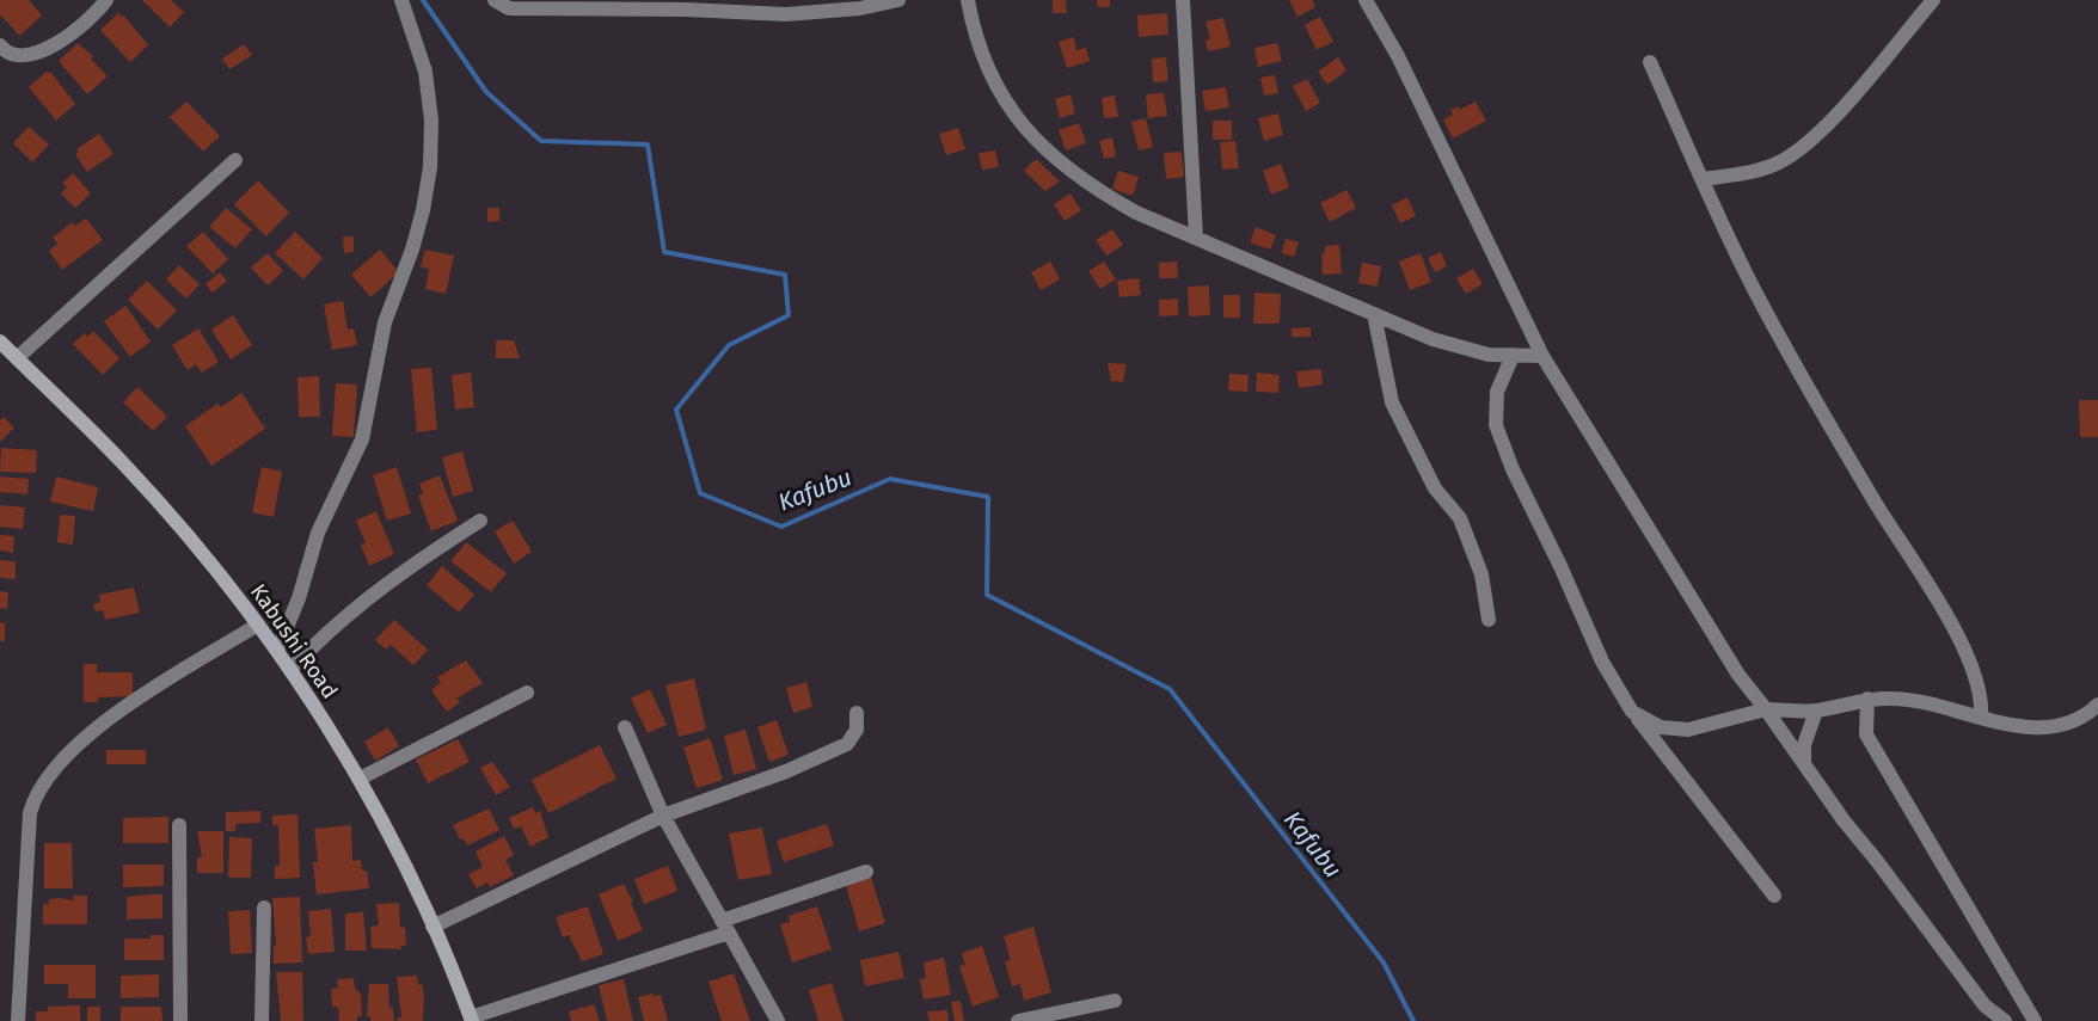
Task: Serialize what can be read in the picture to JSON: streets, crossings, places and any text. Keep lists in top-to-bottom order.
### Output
{
  "streets": {
    "main road": ["Kabushi Road"]
  },
  "water": ["Kafubu"]
}
